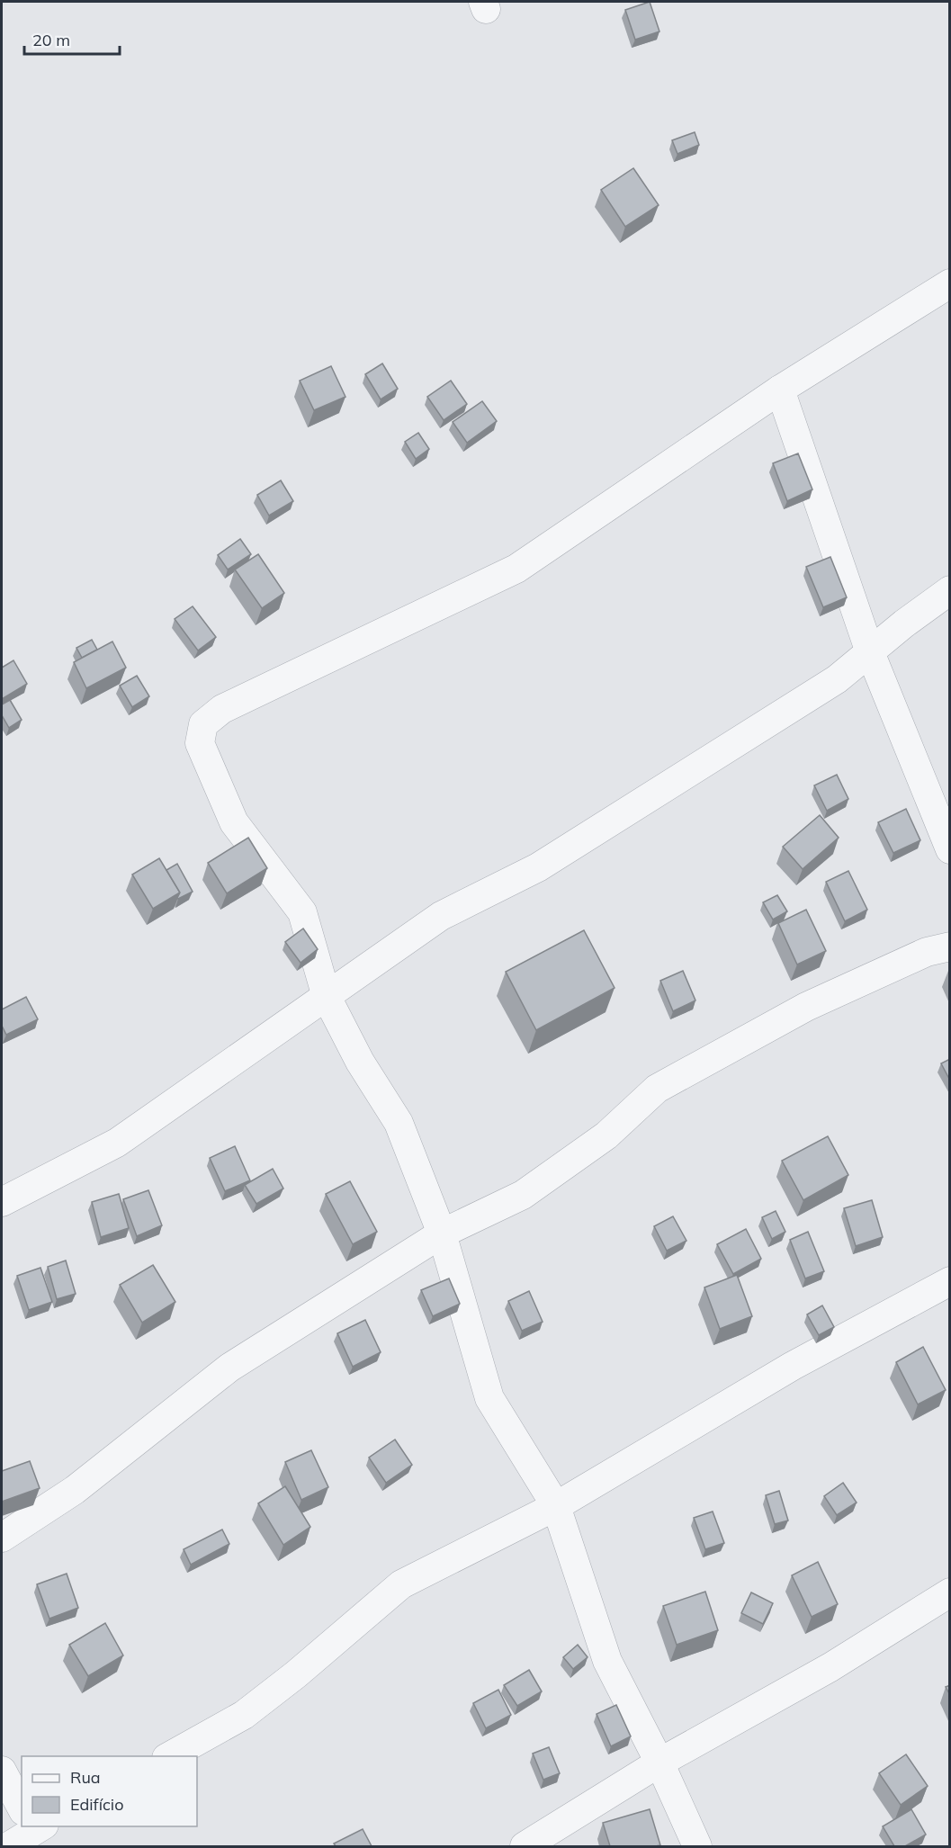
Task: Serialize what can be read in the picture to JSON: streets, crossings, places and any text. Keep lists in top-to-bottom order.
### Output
{
  "legend": ["Rua", "Edifício"],
  "scale_bar": "20 m"
}
